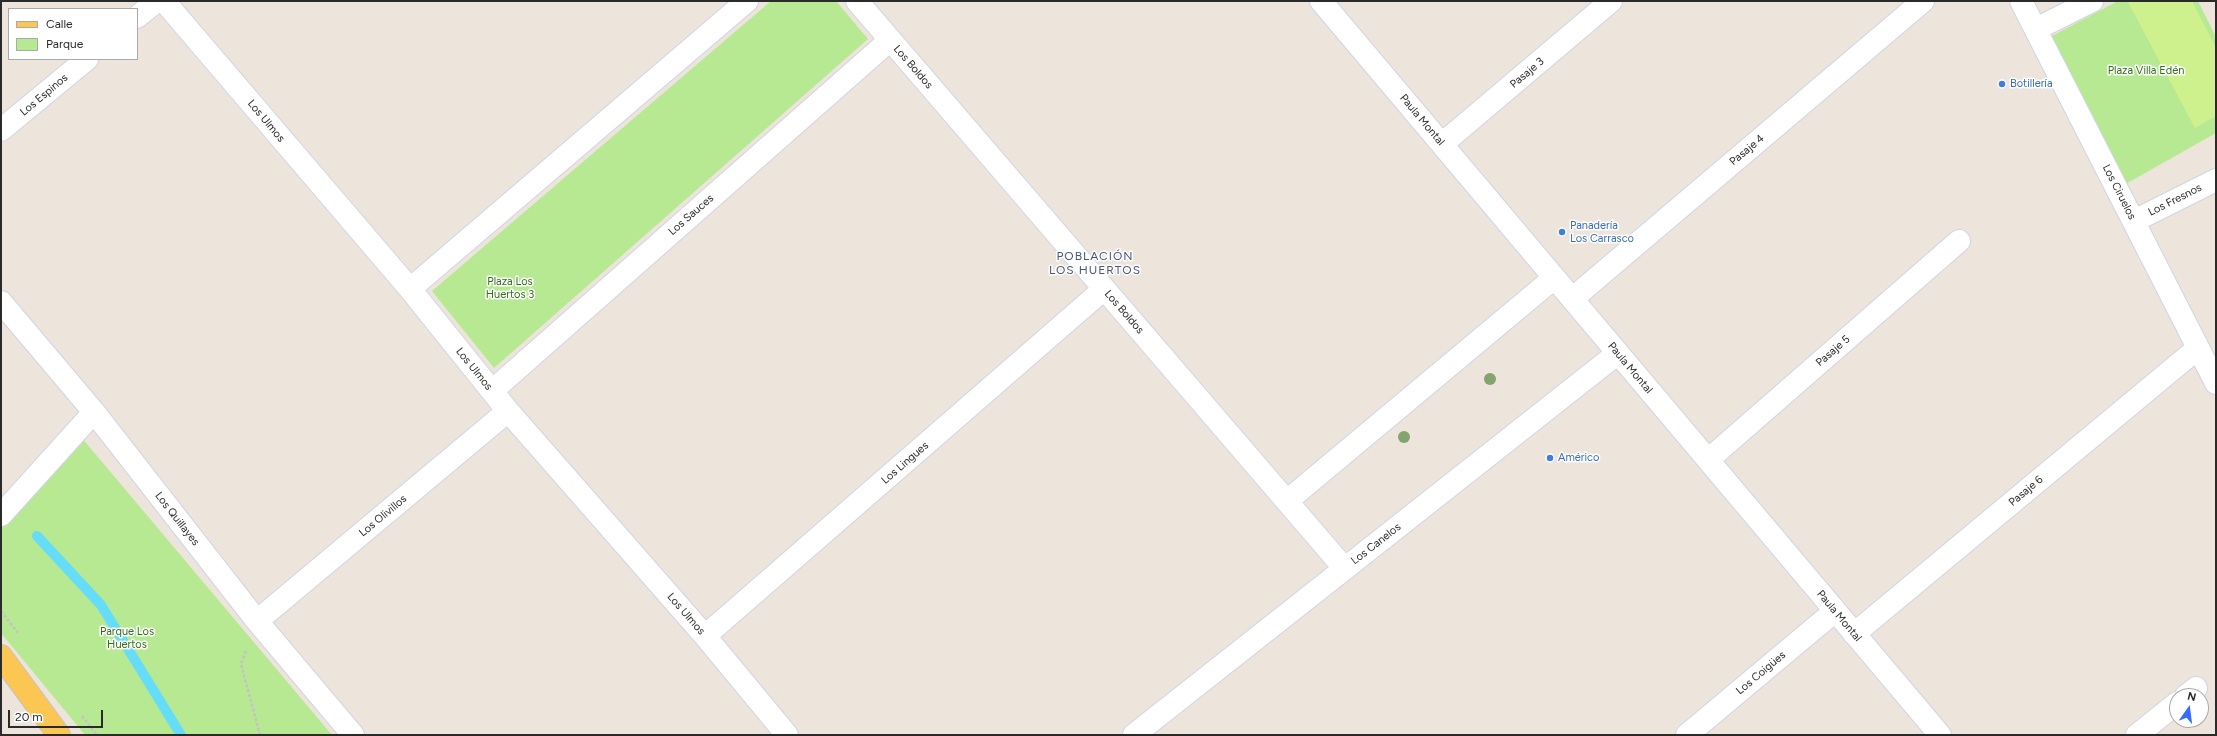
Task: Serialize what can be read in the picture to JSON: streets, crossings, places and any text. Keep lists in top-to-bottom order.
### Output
{
  "streets": {
    "street": [
      "Los Boldos",
      "Pasaje 3",
      "Los Espinos",
      "Paula Montal",
      "Los Ulmos",
      "Pasaje 4",
      "Los Ciruelos",
      "Los Fresnos",
      "Los Sauces",
      "Pasaje 5",
      "Los Lingues",
      "Pasaje 6",
      "Los Olivillos",
      "Los Quillayes",
      "Los Canelos",
      "Los Coigües"
    ]
  },
  "crossings": [
    ["Los Boldos", "Los Sauces"],
    ["Los Boldos", "Los Lingues"],
    ["Los Boldos", "Los Canelos"],
    ["Pasaje 3", "Paula Montal"],
    ["Paula Montal", "Pasaje 4"],
    ["Paula Montal", "Pasaje 5"],
    ["Paula Montal", "Pasaje 6"],
    ["Paula Montal", "Los Canelos"],
    ["Paula Montal", "Los Coigües"],
    ["Los Ulmos", "Los Sauces"],
    ["Los Ulmos", "Los Lingues"],
    ["Los Ulmos", "Los Olivillos"],
    ["Los Ciruelos", "Los Fresnos"],
    ["Los Ciruelos", "Pasaje 6"],
    ["Los Olivillos", "Los Quillayes"]
  ],
  "districts": ["POBLACIÓN LOS HUERTOS"],
  "parks": ["Plaza Villa Edén", "Plaza Los Huertos 3", "Parque Los Huertos"],
  "places": ["Botillería", "Panadería Los Carrasco", "Américo"],
  "legend": ["Calle", "Parque"],
  "scale_bar": "20 m",
  "north": "top"
}
